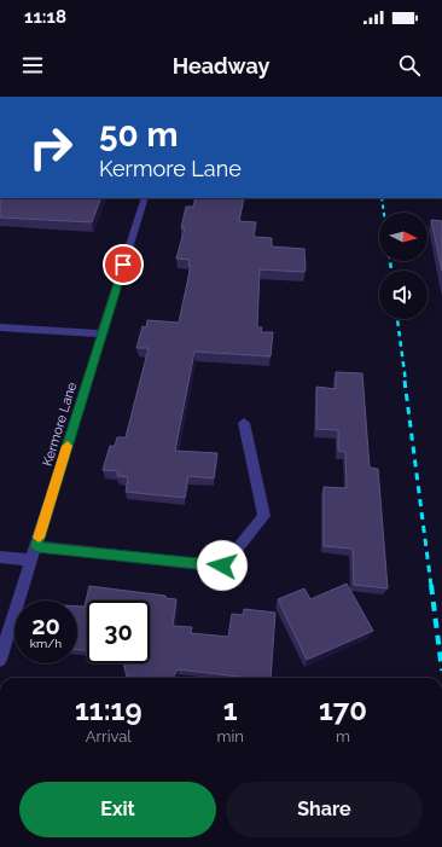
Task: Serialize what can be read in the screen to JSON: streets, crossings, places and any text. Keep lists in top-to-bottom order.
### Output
{
  "streets": {
    "street": ["Kermore Lane"]
  },
  "north": "right",
  "page": {
    "status": "11:18",
    "header": "Headway",
    "turn": ["50 m", "Kermore Lane"],
    "speed": "20 km/h",
    "limit": "30",
    "eta": [
      "11:19",
      "Arrival",
      "1",
      "min",
      "170",
      "m"
    ],
    "buttons": ["Exit", "Share"]
  }
}
